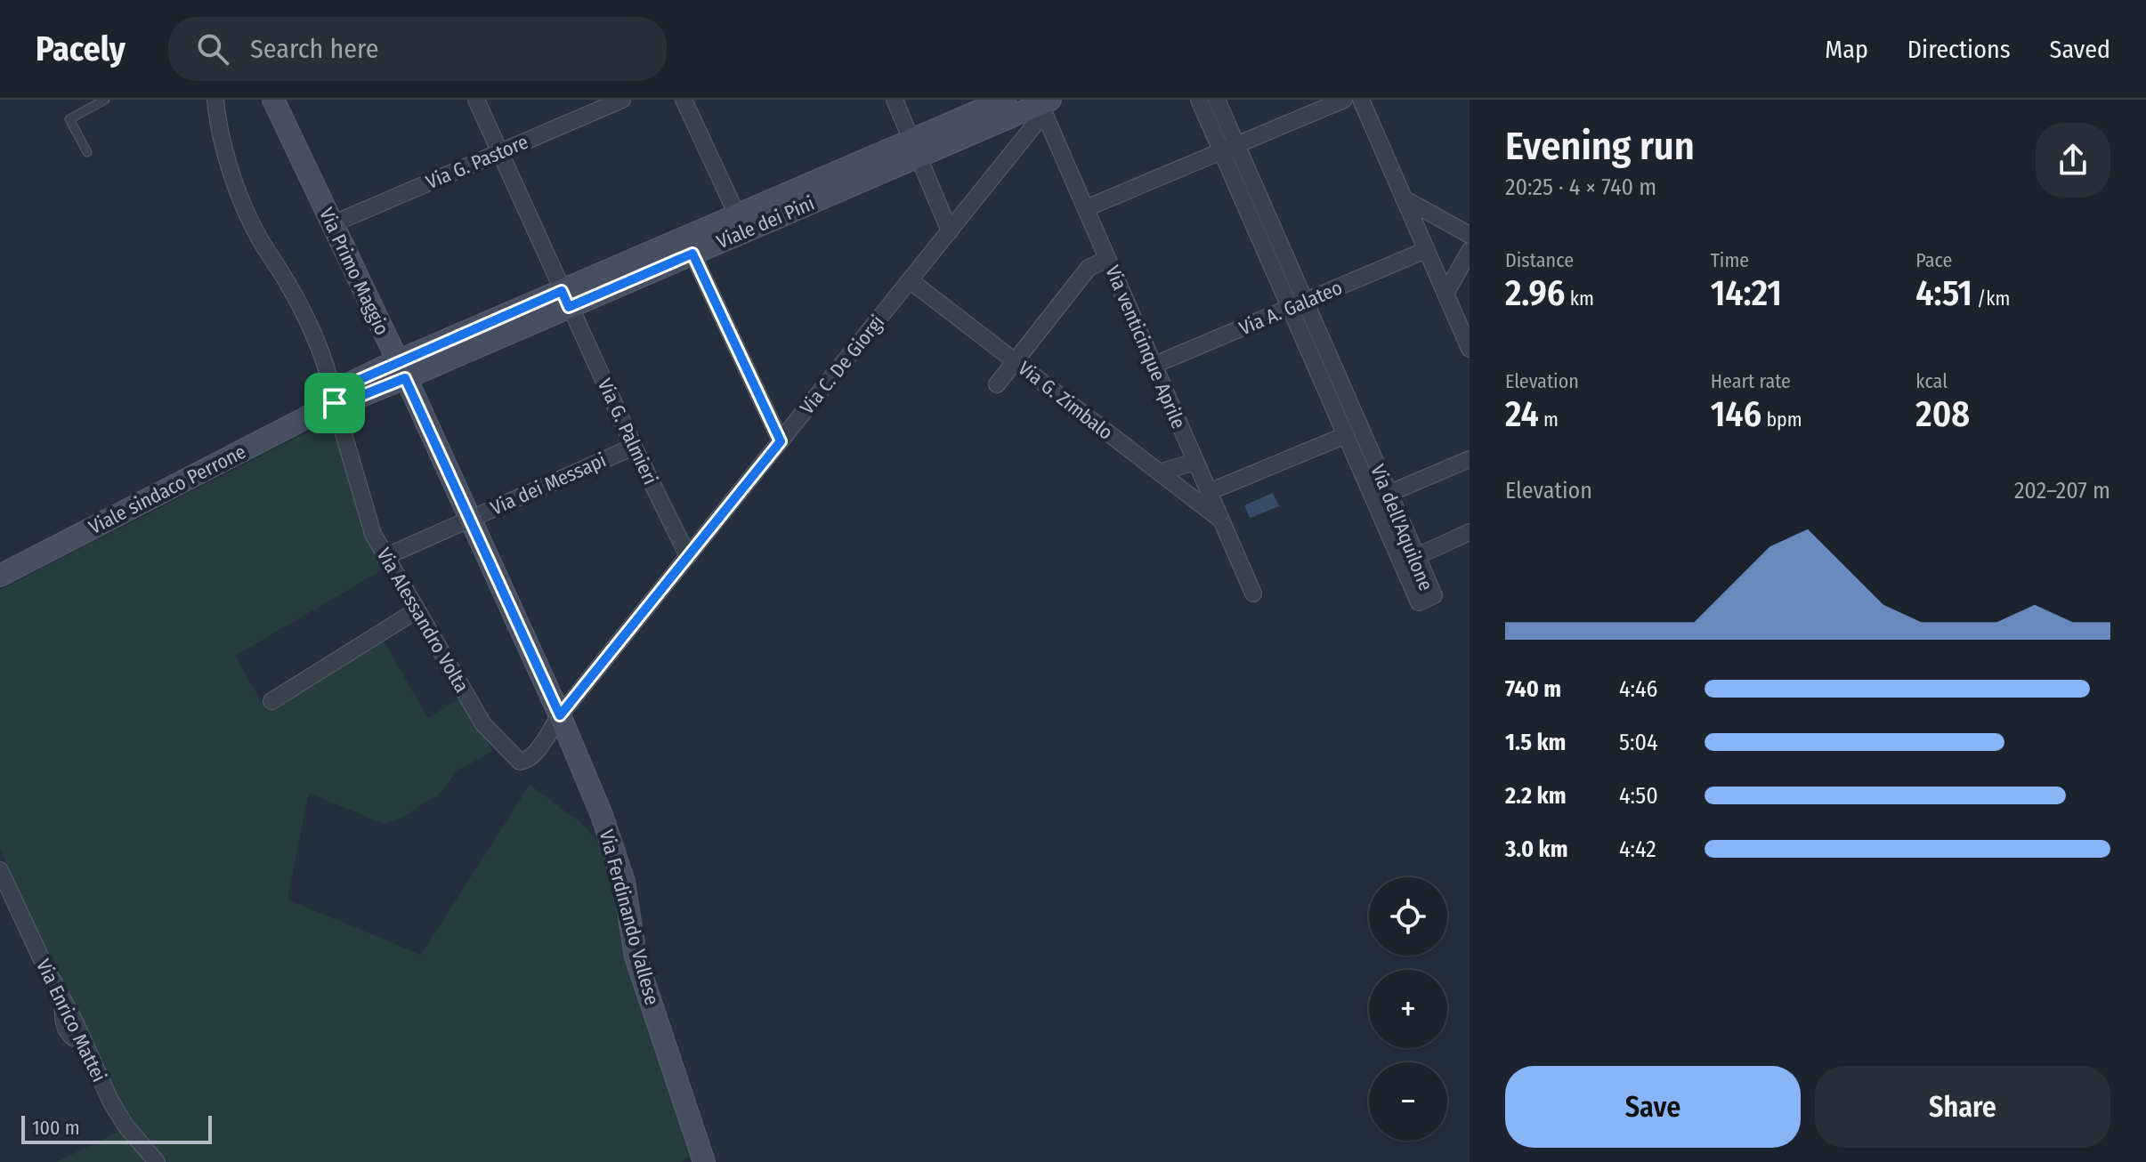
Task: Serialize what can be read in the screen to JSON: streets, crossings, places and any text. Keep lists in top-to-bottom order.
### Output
{
  "streets": {
    "street": [
      "Via G. Pastore",
      "Viale dei Pini",
      "Via Primo Maggio",
      "Via A. Galateo",
      "Via venticinque Aprile",
      "Via C. De Giorgi",
      "Via G. Zimbalo",
      "Via G. Palmieri",
      "Via dei Messapi",
      "Viale sindaco Perrone",
      "Via dell'Aquilone",
      "Via Alessandro Volta",
      "Via Ferdinando Vallese",
      "Via Enrico Mattei"
    ]
  },
  "crossings": [
    ["Via G. Pastore", "Via Primo Maggio"],
    ["Via G. Pastore", "Via G. Palmieri"],
    ["Viale dei Pini", "Via Primo Maggio"],
    ["Viale dei Pini", "Via venticinque Aprile"],
    ["Viale dei Pini", "Via C. De Giorgi"],
    ["Viale dei Pini", "Via G. Palmieri"],
    ["Viale dei Pini", "Viale sindaco Perrone"],
    ["Viale dei Pini", "Via Alessandro Volta"],
    ["Via Primo Maggio", "Via C. De Giorgi"],
    ["Via Primo Maggio", "Via dei Messapi"],
    ["Via Primo Maggio", "Via Alessandro Volta"],
    ["Via Primo Maggio", "Via Ferdinando Vallese"],
    ["Via A. Galateo", "Via venticinque Aprile"],
    ["Via A. Galateo", "Via dell'Aquilone"],
    ["Via venticinque Aprile", "Via C. De Giorgi"],
    ["Via venticinque Aprile", "Via G. Zimbalo"],
    ["Via C. De Giorgi", "Via G. Zimbalo"],
    ["Via C. De Giorgi", "Via G. Palmieri"],
    ["Via C. De Giorgi", "Via Alessandro Volta"],
    ["Via C. De Giorgi", "Via Ferdinando Vallese"],
    ["Via G. Palmieri", "Via dei Messapi"],
    ["Via dei Messapi", "Via Alessandro Volta"],
    ["Viale sindaco Perrone", "Via Alessandro Volta"],
    ["Via Alessandro Volta", "Via Ferdinando Vallese"]
  ],
  "scale_bar": "100 m",
  "page": {
    "header": "Pacely",
    "search": "Search here",
    "nav": ["Map", "Directions", "Saved"],
    "heading": ["Evening run", "20:25 · 4 × 740 m"],
    "stats": [
      ["Distance", "2.96 km"],
      ["Time", "14:21"],
      ["Pace", "4:51 /km"],
      ["Elevation", "24 m"],
      ["Heart rate", "146 bpm"],
      ["kcal", "208"]
    ],
    "chart": ["Elevation", "202–207 m"],
    "list": [
      {
        "name": "740 m",
        "note": "4:46"
      },
      {
        "name": "1.5 km",
        "note": "5:04"
      },
      {
        "name": "2.2 km",
        "note": "4:50"
      },
      {
        "name": "3.0 km",
        "note": "4:42"
      }
    ],
    "map_buttons": ["+", "−"],
    "buttons": ["Save", "Share"],
    "scale": "100 m"
  }
}
